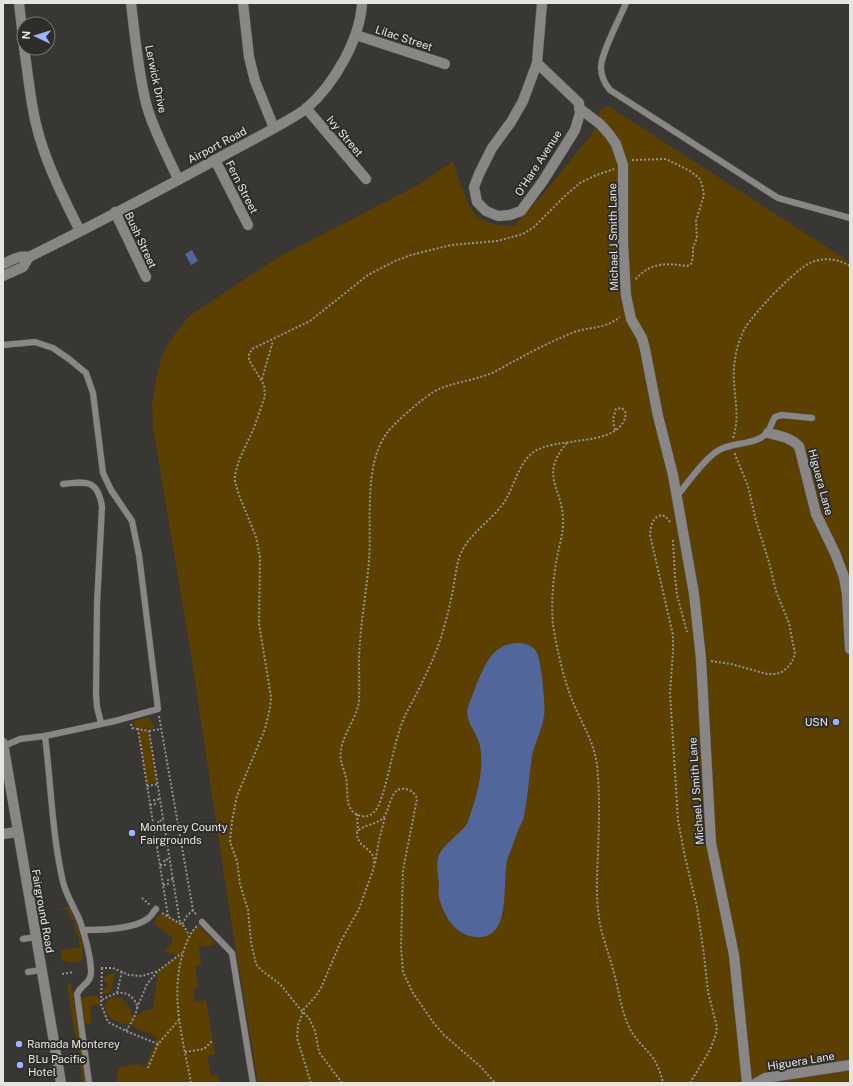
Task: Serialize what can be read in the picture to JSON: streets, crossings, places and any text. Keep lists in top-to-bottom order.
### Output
{
  "streets": {
    "street": [
      "Lilac Street",
      "Lerwick Drive",
      "Ivy Street",
      "Airport Road",
      "O'Hare Avenue",
      "Fern Street",
      "Michael J Smith Lane",
      "Bush Street",
      "Higuera Lane",
      "Fairground Road"
    ]
  },
  "crossings": [
    ["Lilac Street", "Airport Road"],
    ["Lerwick Drive", "Airport Road"],
    ["Ivy Street", "Airport Road"],
    ["Airport Road", "Fern Street"],
    ["Airport Road", "Bush Street"],
    ["O'Hare Avenue", "Michael J Smith Lane"]
  ],
  "places": [
    "USN",
    "Monterey County Fairgrounds",
    "Ramada Monterey",
    "BLu Pacific Hotel"
  ],
  "north": "left"
}
